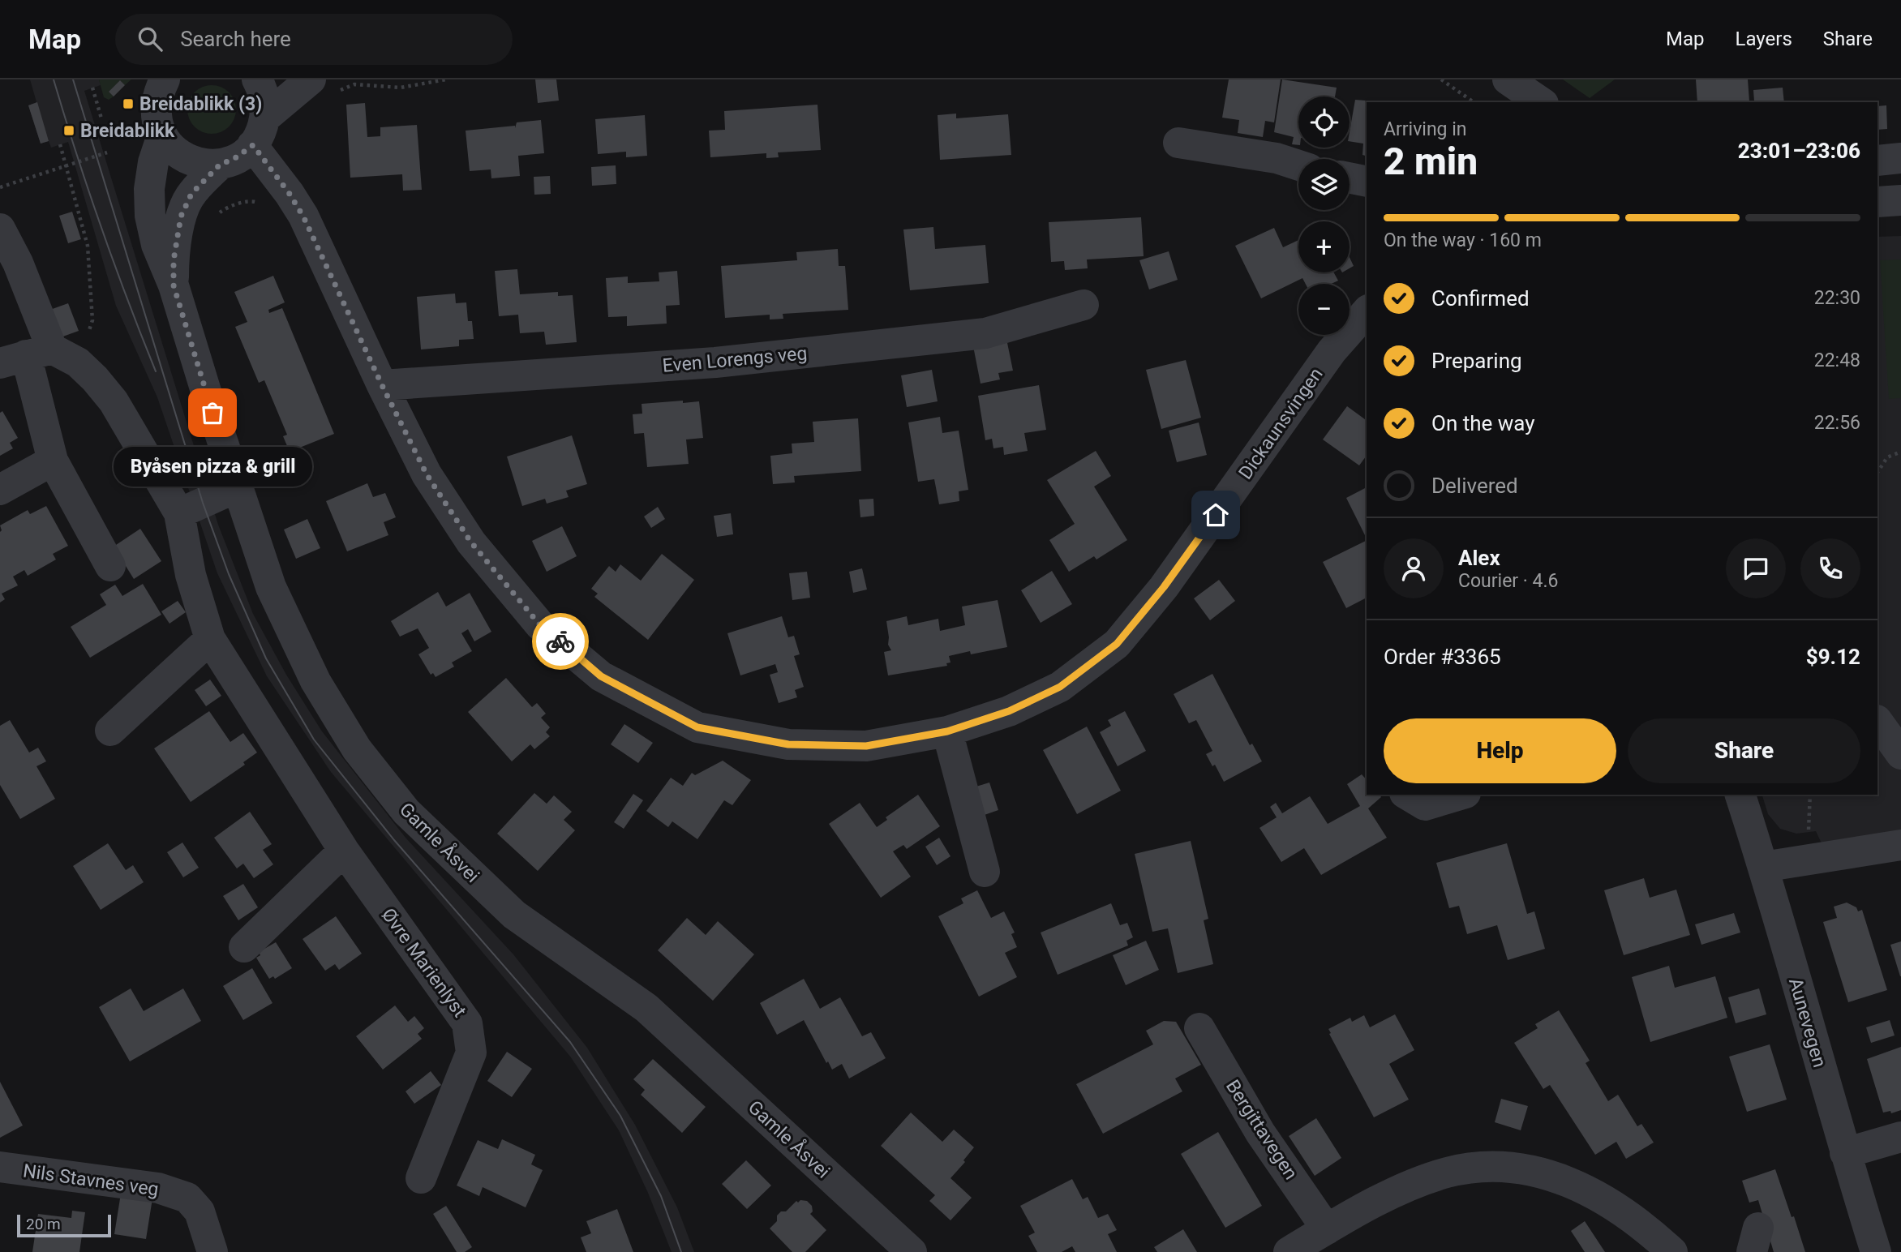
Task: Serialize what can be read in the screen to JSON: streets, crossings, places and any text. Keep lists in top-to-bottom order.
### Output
{
  "streets": {
    "street": [
      "Even Lorengs veg",
      "Dickaunsvingen",
      "Gamle Åsvei",
      "Øvre Marienlyst",
      "Aunevegen",
      "Bergittavegen",
      "Nils Stavnes veg"
    ]
  },
  "crossings": [
    ["Even Lorengs veg", "Dickaunsvingen"],
    ["Dickaunsvingen", "Gamle Åsvei"]
  ],
  "places": {
    "transit": ["Breidablikk (3)", "Breidablikk"],
    "other": ["Byåsen pizza & grill"]
  },
  "scale_bar": "20 m",
  "page": {
    "header": "Map",
    "search": "Search here",
    "nav": ["Map", "Layers", "Share"],
    "map_buttons": ["+", "−"],
    "heading": ["2 min", "Arriving in", "23:01–23:06"],
    "panel": [
      "Alex",
      "Courier · 4.6",
      "Order #3365",
      "$9.12"
    ],
    "bar": "On the way · 160 m",
    "list": [
      ["Confirmed", "22:30"],
      ["Preparing", "22:48"],
      ["On the way", "22:56"],
      "Delivered"
    ],
    "bubble": "Byåsen pizza & grill",
    "buttons": ["Help", "Share"],
    "scale": "20 m"
  }
}
